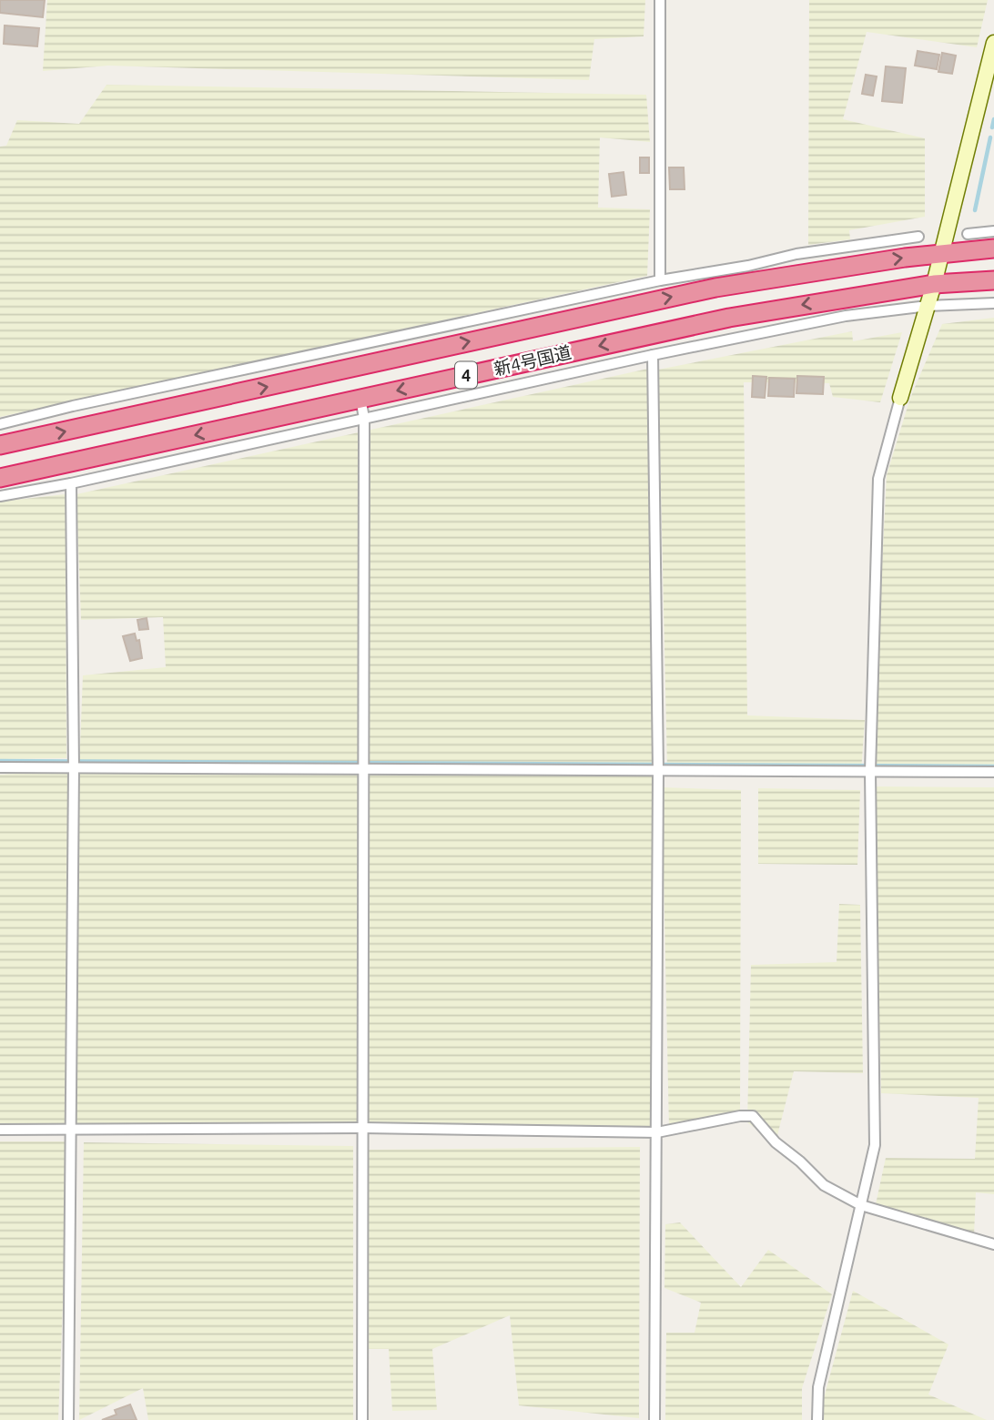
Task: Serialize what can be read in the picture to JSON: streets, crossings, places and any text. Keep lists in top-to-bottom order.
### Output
{
  "streets": {
    "highway": ["新4号国道", "4"]
  }
}
